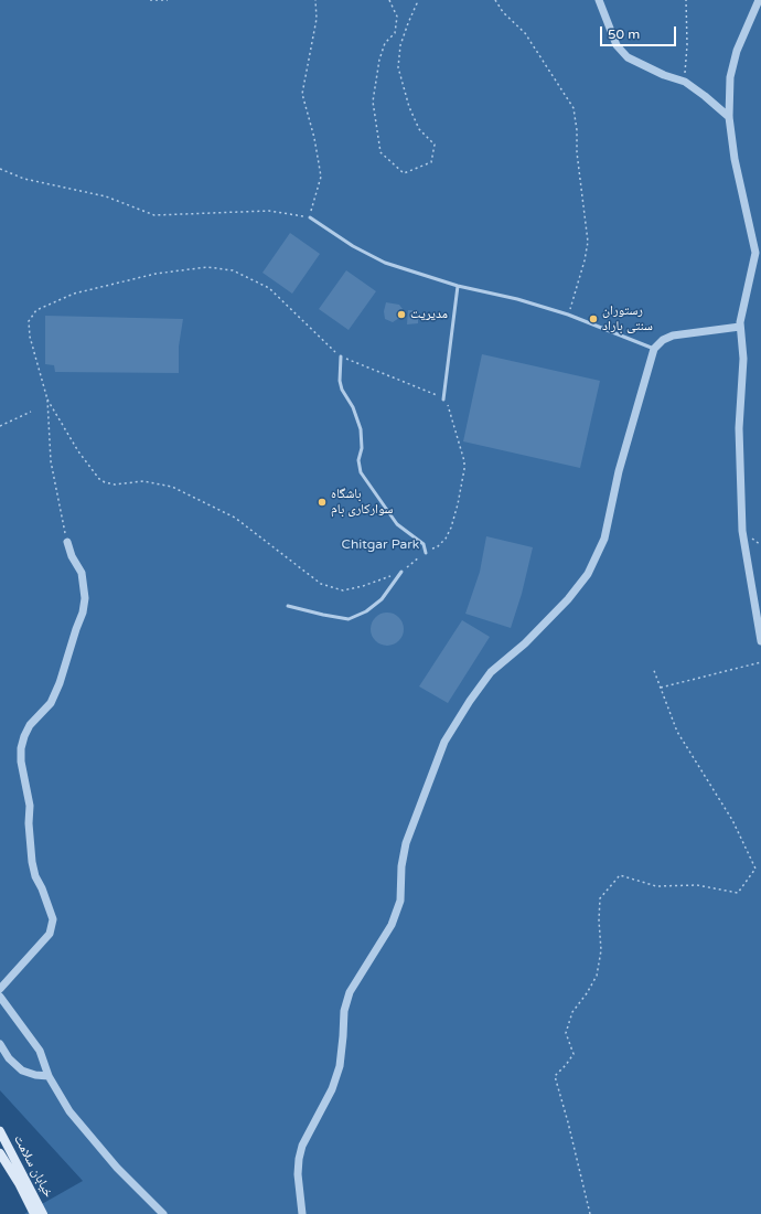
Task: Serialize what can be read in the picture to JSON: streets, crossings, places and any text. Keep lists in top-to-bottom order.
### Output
{
  "streets": {
    "main road": ["خیابان سلامت"]
  },
  "parks": ["Chitgar Park"],
  "places": ["مدیریت", "رستوران سنتی باراد", "باشگاه سوارکاری بام"],
  "scale_bar": "50 m"
}
